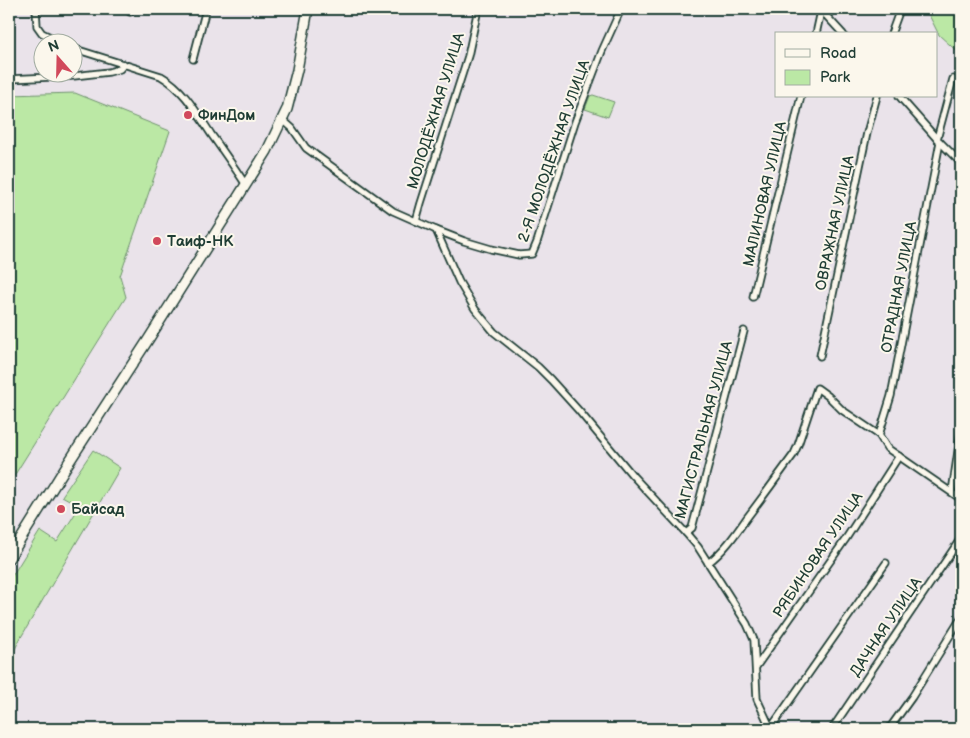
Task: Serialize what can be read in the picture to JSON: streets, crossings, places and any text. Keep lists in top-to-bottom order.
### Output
{
  "streets": {
    "street": [
      "МОЛОДЁЖНАЯ УЛИЦА",
      "2-Я МОЛОДЁЖНАЯ УЛИЦА",
      "МАЛИНОВАЯ УЛИЦА",
      "ОВРАЖНАЯ УЛИЦА",
      "ОТРАДНАЯ УЛИЦА",
      "МАГИСТРАЛЬНАЯ УЛИЦА",
      "РЯБИНОВАЯ УЛИЦА",
      "ДАЧНАЯ УЛИЦА"
    ]
  },
  "crossings": [
    ["МОЛОДЁЖНАЯ УЛИЦА", "2-Я МОЛОДЁЖНАЯ УЛИЦА"]
  ],
  "places": ["ФинДом", "Таиф-НК", "Байсад"],
  "legend": ["Road", "Park"],
  "north": "top"
}
